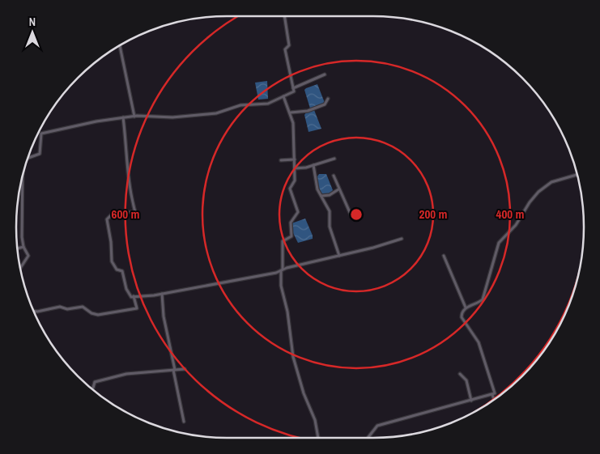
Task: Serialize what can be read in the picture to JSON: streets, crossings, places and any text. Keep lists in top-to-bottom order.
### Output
{
  "north": "top",
  "rings": ["200 m", "400 m", "600 m"]
}
